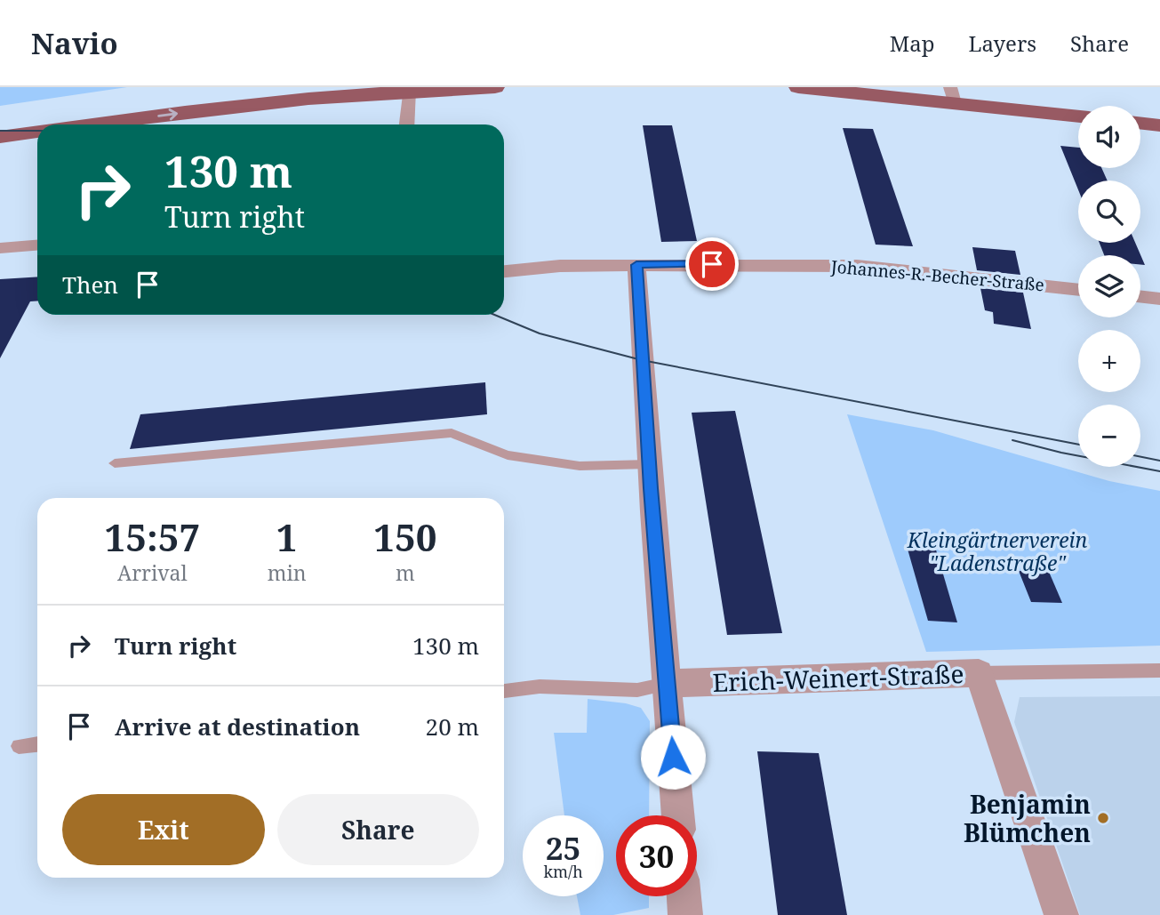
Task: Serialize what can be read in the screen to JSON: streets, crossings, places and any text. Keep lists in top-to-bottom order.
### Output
{
  "streets": {
    "street": ["Johannes-R.-Becher-Straße", "Erich-Weinert-Straße"]
  },
  "parks": ["Kleingärtnerverein \"Ladenstraße\""],
  "places": ["Benjamin Blümchen"],
  "page": {
    "header": "Navio",
    "nav": ["Map", "Layers", "Share"],
    "map_buttons": ["+", "−"],
    "turn": ["130 m", "Turn right"],
    "then": "Then",
    "eta": [
      "15:57",
      "Arrival",
      "1",
      "min",
      "150",
      "m"
    ],
    "list": [
      {
        "name": "Turn right",
        "value": "130 m"
      },
      {
        "name": "Arrive at destination",
        "value": "20 m"
      }
    ],
    "buttons": ["Exit", "Share"],
    "speed": "25 km/h",
    "limit": "30"
  }
}
